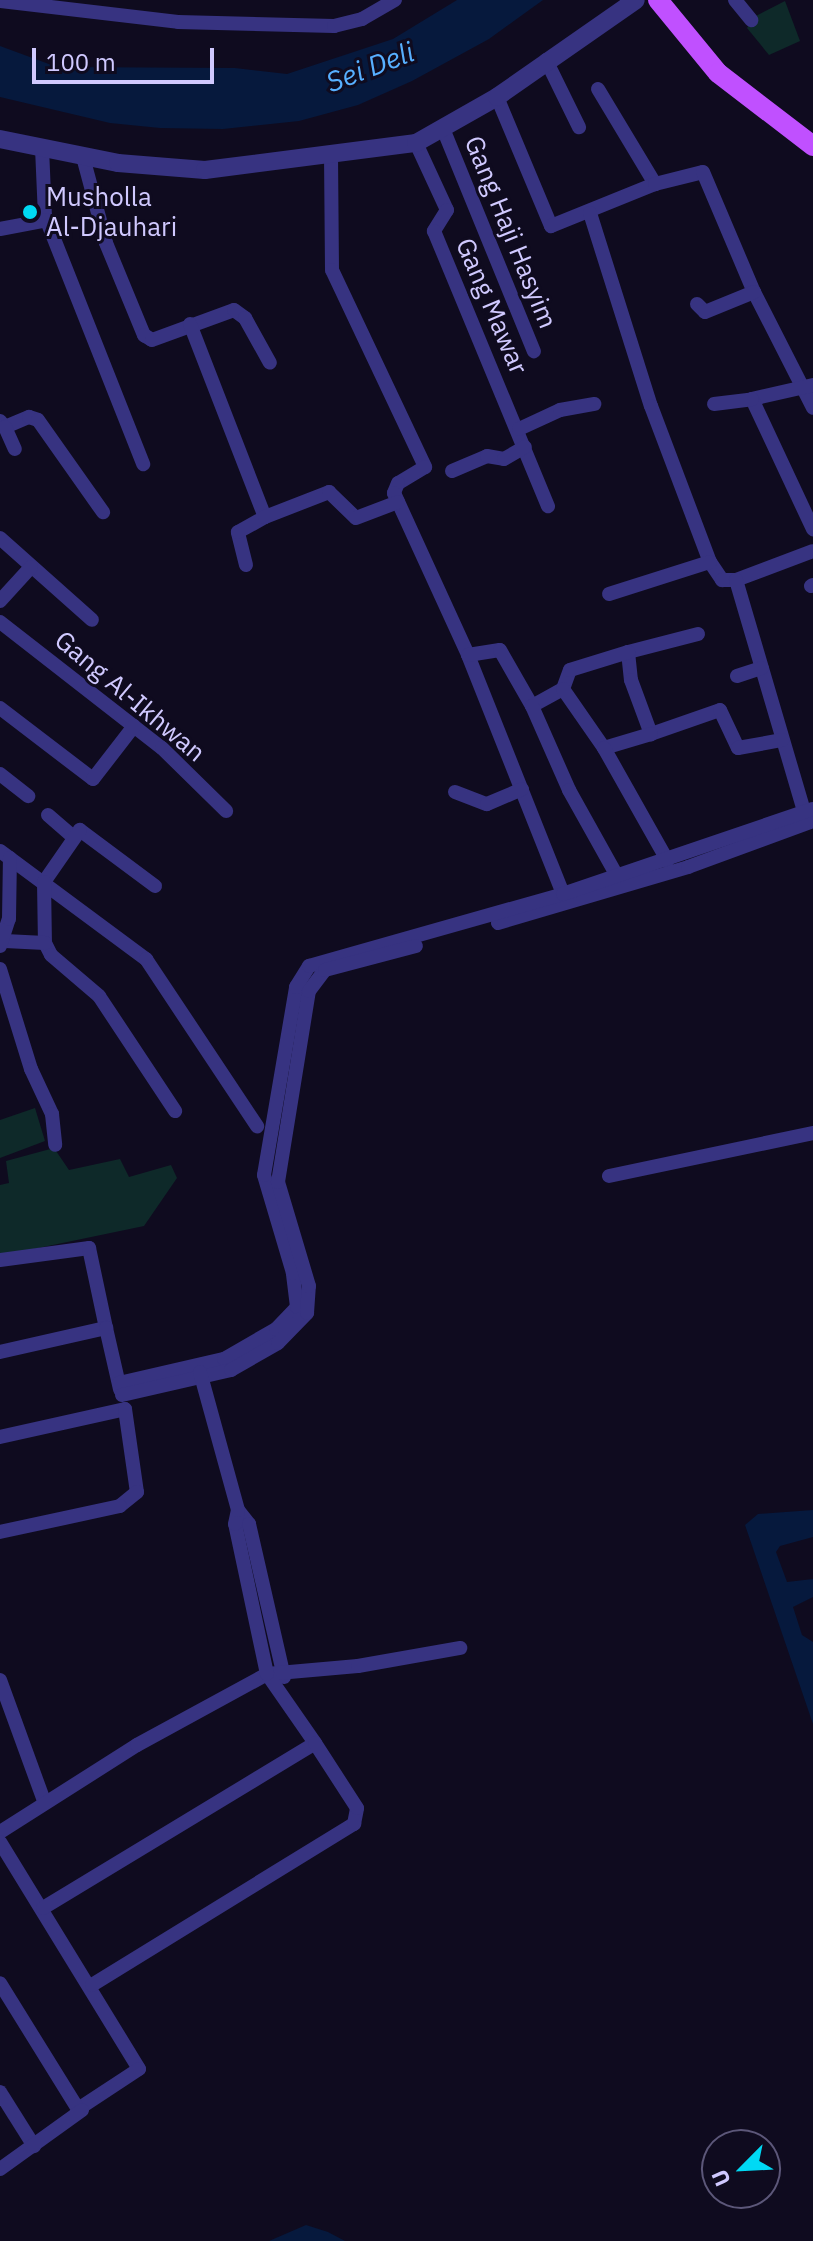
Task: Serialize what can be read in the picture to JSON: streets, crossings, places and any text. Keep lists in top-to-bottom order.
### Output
{
  "streets": {
    "street": ["Gang Haji Hasyim", "Gang Mawar", "Gang Al-Ikhwan"]
  },
  "water": ["Sei Deli"],
  "places": ["Musholla Al-Djauhari"],
  "scale_bar": "100 m",
  "north": "bottom left"
}
